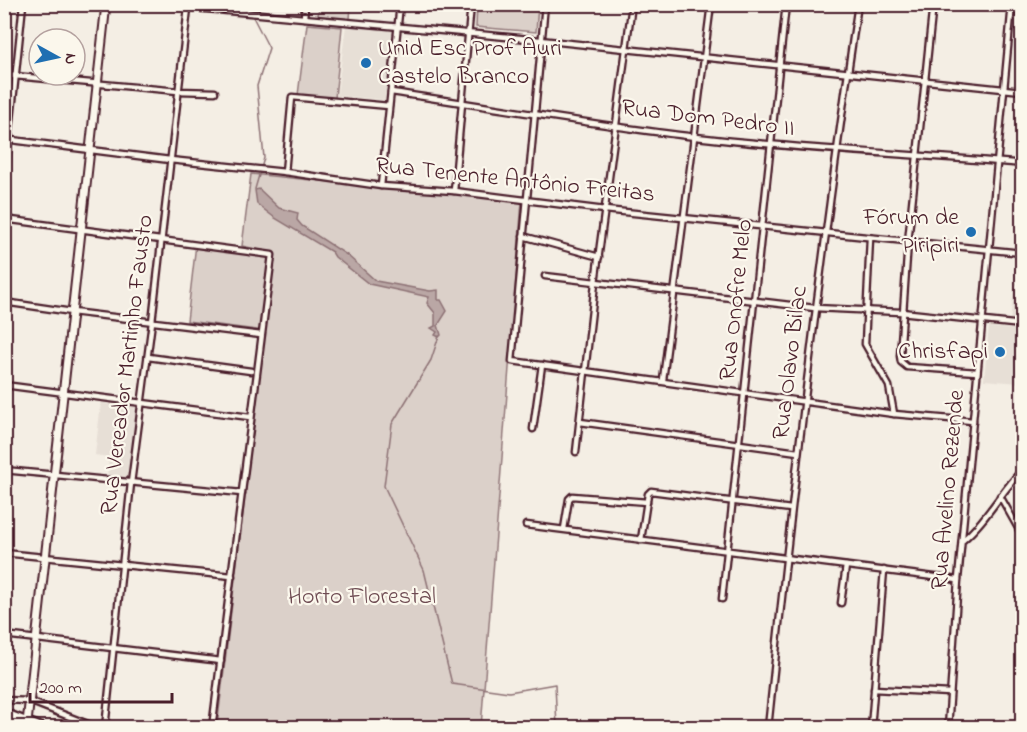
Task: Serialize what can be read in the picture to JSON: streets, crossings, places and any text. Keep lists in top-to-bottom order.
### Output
{
  "streets": {
    "street": [
      "Rua Dom Pedro II",
      "Rua Tenente Antônio Freitas",
      "Rua Onofre Melo",
      "Rua Olavo Bilac",
      "Rua Vereador Martinho Fausto",
      "Rua Avelino Rezende"
    ]
  },
  "crossings": [
    ["Rua Dom Pedro II", "Rua Onofre Melo"],
    ["Rua Dom Pedro II", "Rua Olavo Bilac"],
    ["Rua Dom Pedro II", "Rua Avelino Rezende"],
    ["Rua Tenente Antônio Freitas", "Rua Onofre Melo"],
    ["Rua Tenente Antônio Freitas", "Rua Olavo Bilac"],
    ["Rua Tenente Antônio Freitas", "Rua Vereador Martinho Fausto"],
    ["Rua Tenente Antônio Freitas", "Rua Avelino Rezende"]
  ],
  "parks": ["Horto Florestal"],
  "places": ["Unid Esc Prof Auri Castelo Branco", "Fórum de Piripiri", "Chrisfapi"],
  "scale_bar": "200 m",
  "north": "right"
}
